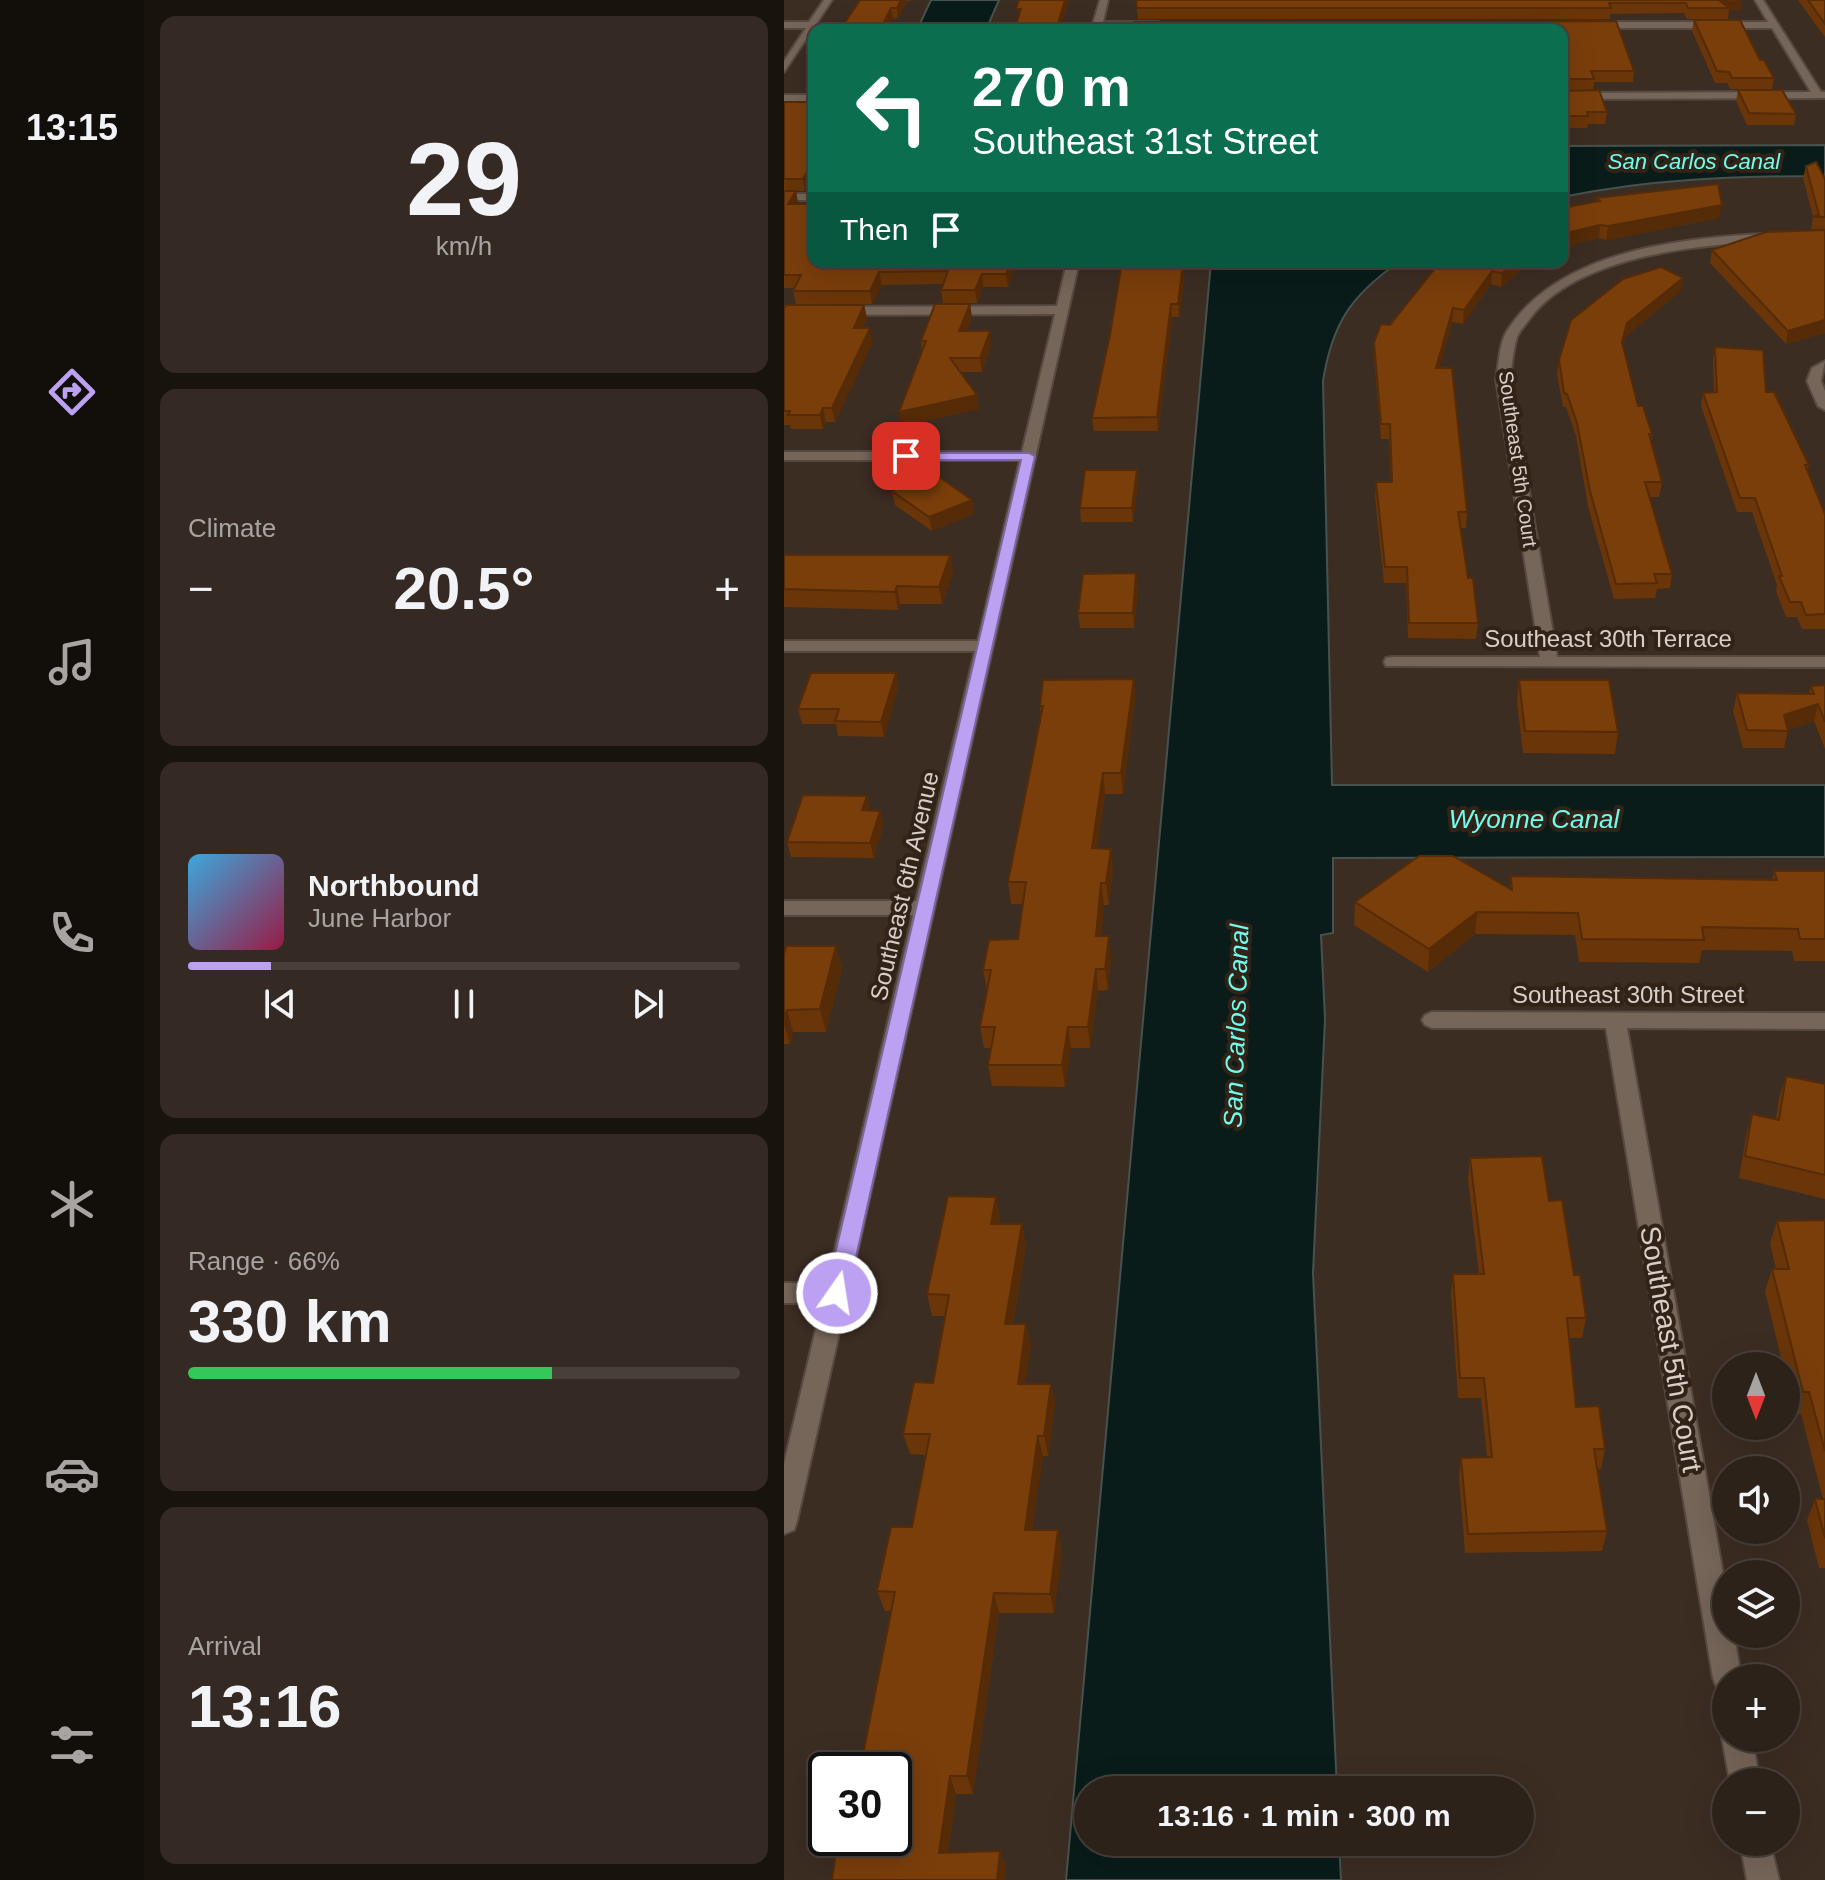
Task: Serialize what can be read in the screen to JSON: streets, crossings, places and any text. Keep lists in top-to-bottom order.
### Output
{
  "streets": {
    "street": [
      "Southeast 5th Court",
      "Southeast 30th Terrace",
      "Southeast 6th Avenue",
      "Southeast 30th Street"
    ]
  },
  "crossings": [
    ["Southeast 5th Court", "Southeast 30th Terrace"],
    ["Southeast 5th Court", "Southeast 30th Street"]
  ],
  "water": ["San Carlos Canal", "Wyonne Canal"],
  "north": "bottom",
  "page": {
    "tabs": "13:15",
    "tile": [
      ["29", "km/h"],
      "Climate",
      ["Range · 66%", "330 km"],
      ["Arrival", "13:16"]
    ],
    "turn": ["270 m", "Southeast 31st Street"],
    "then": "Then",
    "heat": ["−", "20.5°", "+"],
    "song": ["Northbound", "June Harbor"],
    "map_buttons": ["+", "−"],
    "limit": "30",
    "trip": "13:16 · 1 min · 300 m"
  }
}
